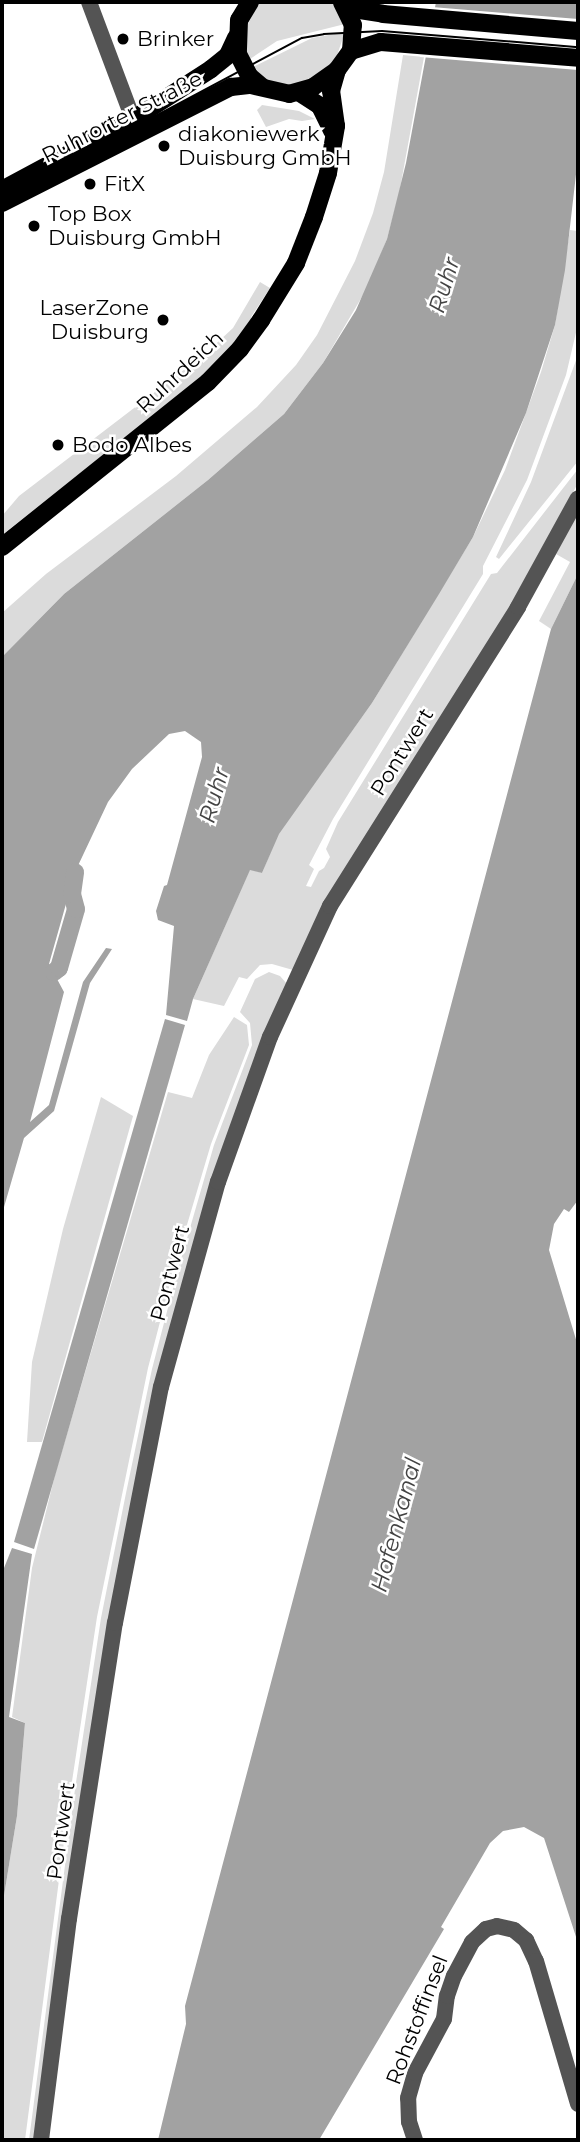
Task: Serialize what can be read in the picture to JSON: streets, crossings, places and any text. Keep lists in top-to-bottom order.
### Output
{
  "streets": {
    "main road": ["Ruhrorter Straße", "Ruhrdeich"],
    "street": ["Pontwert", "Rohstoffinsel"]
  },
  "water": ["Ruhr", "Hafenkanal"],
  "places": [
    "Brinker",
    "diakoniewerk Duisburg GmbH",
    "FitX",
    "Top Box Duisburg GmbH",
    "LaserZone Duisburg",
    "Bodo Albes"
  ]
}
